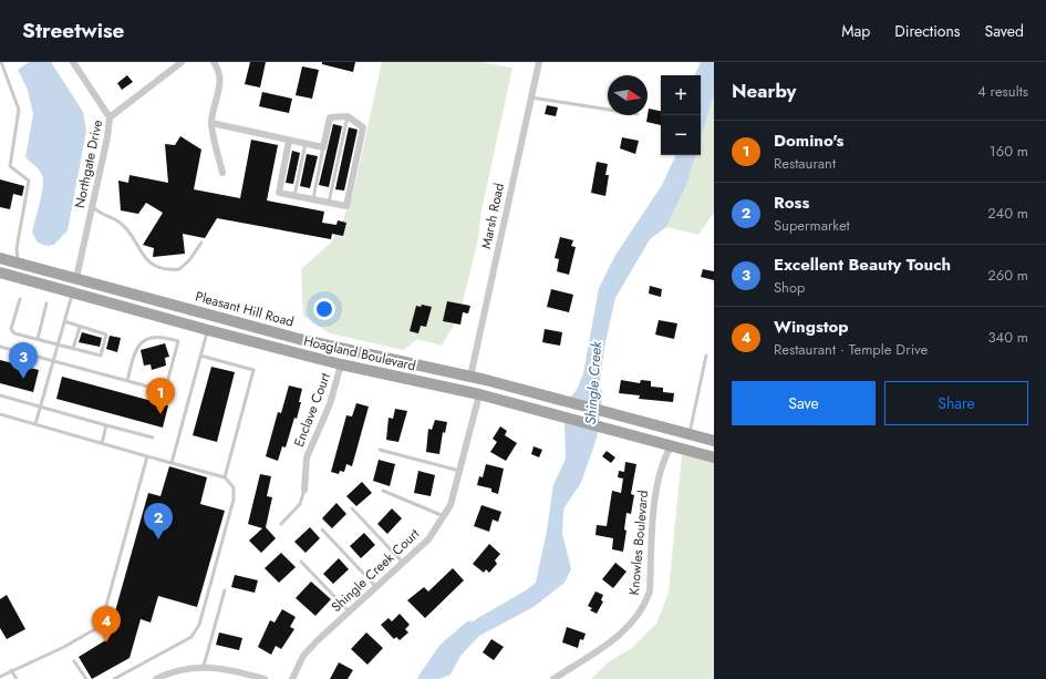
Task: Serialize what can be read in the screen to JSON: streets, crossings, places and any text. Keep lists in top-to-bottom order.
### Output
{
  "streets": {
    "main road": ["Pleasant Hill Road", "Hoagland Boulevard"],
    "street": [
      "Northgate Drive",
      "Marsh Road",
      "Enclave Court",
      "Knowles Boulevard",
      "Shingle Creek Court"
    ]
  },
  "crossings": [
    ["Northgate Drive", "Pleasant Hill Road"],
    ["Marsh Road", "Pleasant Hill Road"],
    ["Hoagland Boulevard", "Enclave Court"],
    ["Hoagland Boulevard", "Knowles Boulevard"],
    ["Hoagland Boulevard", "Shingle Creek Court"]
  ],
  "water": ["Shingle Creek"],
  "north": "right",
  "page": {
    "header": "Streetwise",
    "nav": ["Map", "Directions", "Saved"],
    "heading": ["Nearby", "4 results"],
    "map_buttons": ["+", "−"],
    "list": [
      {
        "mark": "1",
        "name": "Domino's",
        "note": "Restaurant",
        "value": "160 m"
      },
      {
        "mark": "2",
        "name": "Ross",
        "note": "Supermarket",
        "value": "240 m"
      },
      {
        "mark": "3",
        "name": "Excellent Beauty Touch",
        "note": "Shop",
        "value": "260 m"
      },
      {
        "mark": "4",
        "name": "Wingstop",
        "note": "Restaurant · Temple Drive",
        "value": "340 m"
      }
    ],
    "pins": [
      "3",
      "1",
      "2",
      "4"
    ],
    "buttons": ["Save", "Share"]
  }
}
